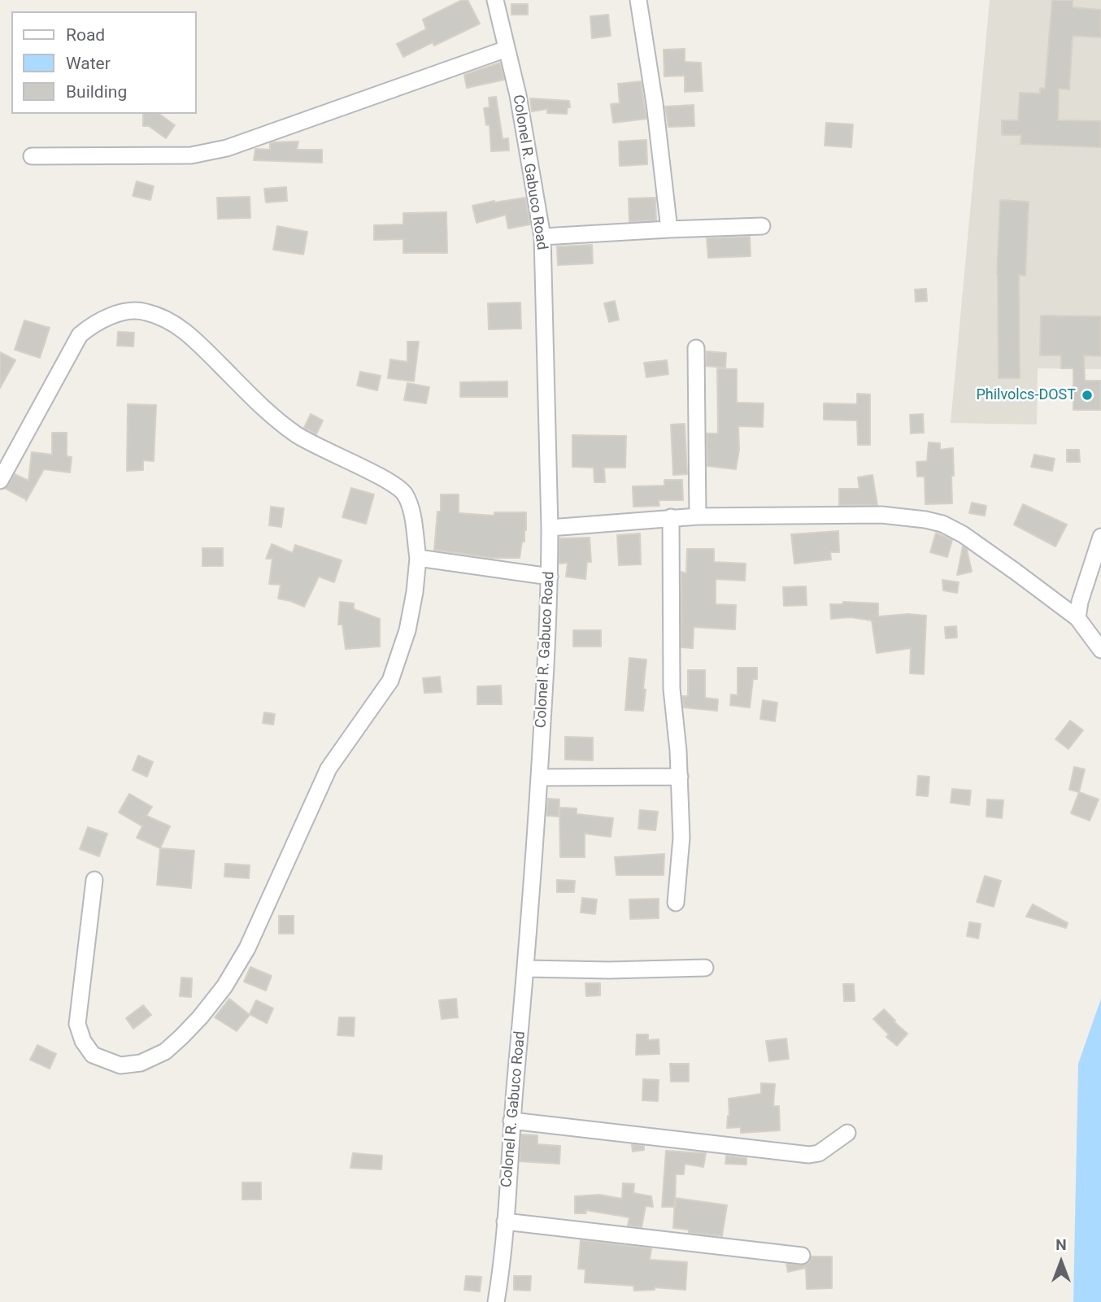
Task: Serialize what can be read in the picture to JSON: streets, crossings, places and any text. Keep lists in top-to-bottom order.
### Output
{
  "streets": {
    "street": ["Colonel R. Gabuco Road"]
  },
  "places": ["Philvolcs-DOST"],
  "legend": ["Road", "Water", "Building"],
  "north": "top"
}
